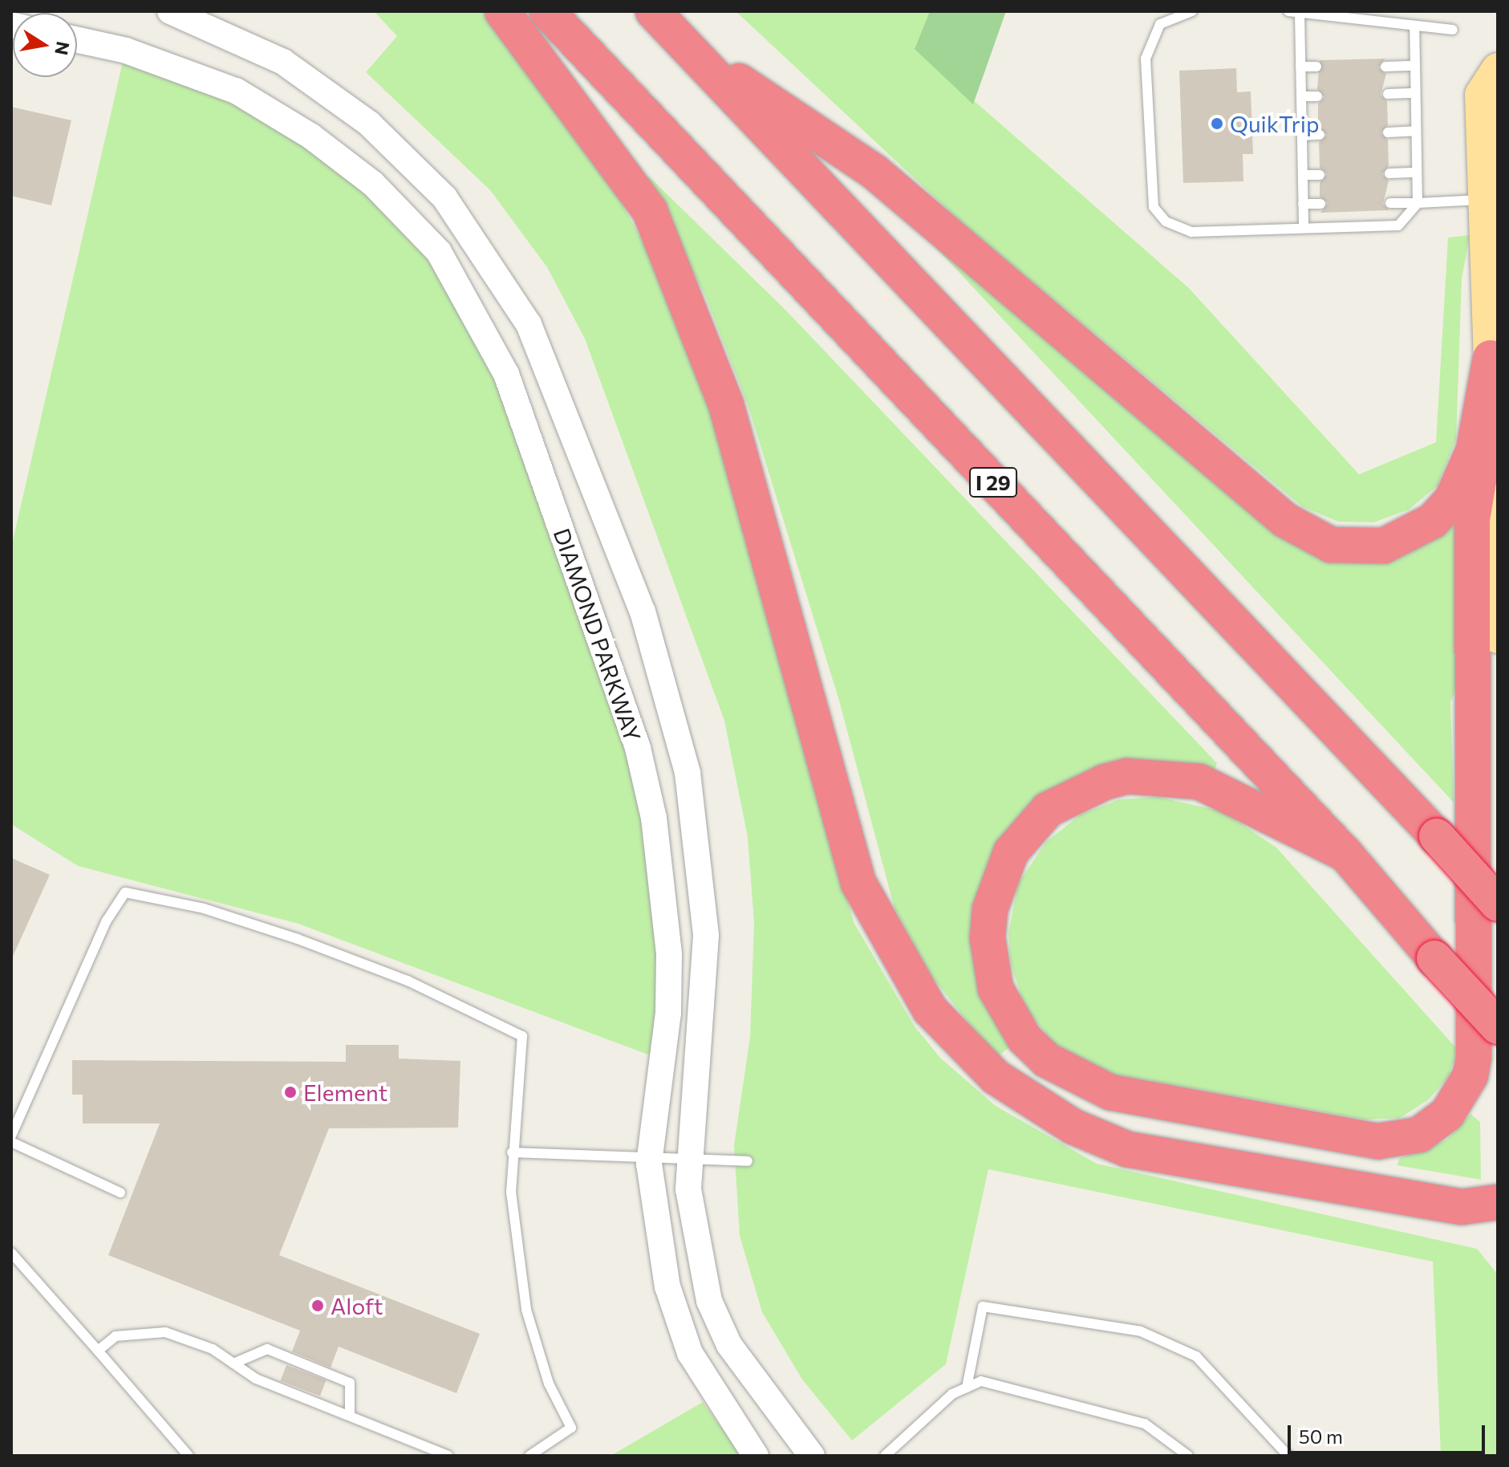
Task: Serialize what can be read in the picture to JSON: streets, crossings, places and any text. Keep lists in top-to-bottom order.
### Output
{
  "streets": {
    "highway": ["I 29"],
    "street": ["DIAMOND PARKWAY"]
  },
  "places": ["QuikTrip", "Element", "Aloft"],
  "scale_bar": "50 m",
  "north": "right"
}
